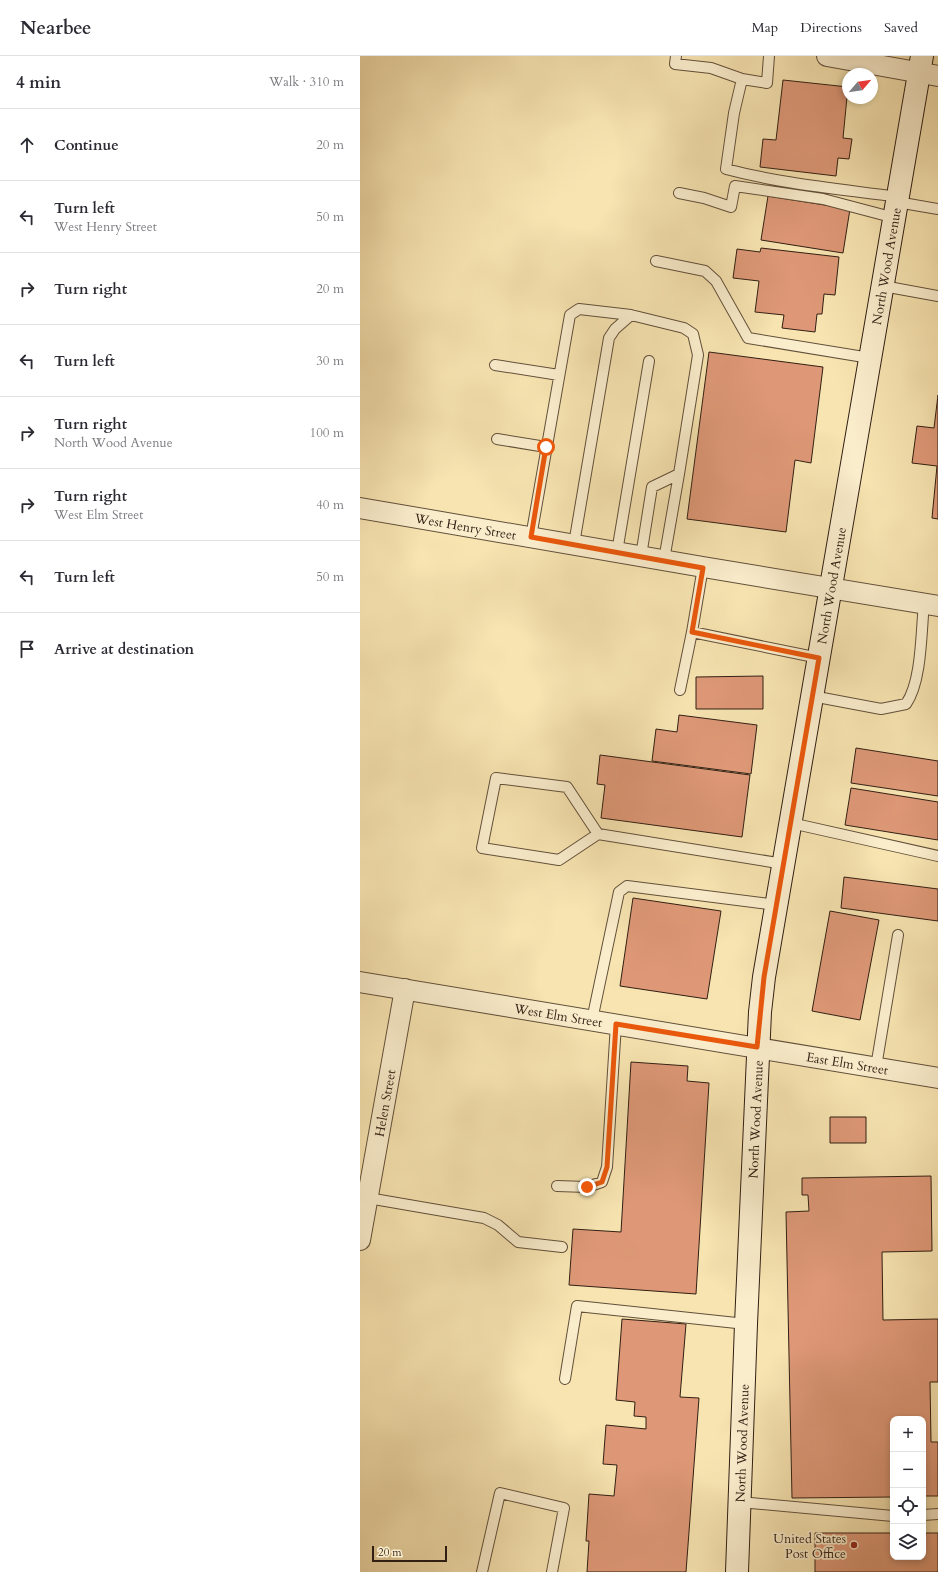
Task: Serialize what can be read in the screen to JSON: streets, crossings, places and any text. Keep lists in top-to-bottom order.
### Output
{
  "streets": {
    "main road": ["North Wood Avenue"],
    "street": [
      "West Henry Street",
      "West Elm Street",
      "East Elm Street",
      "Helen Street"
    ]
  },
  "crossings": [
    ["North Wood Avenue", "West Henry Street"],
    ["North Wood Avenue", "West Elm Street"],
    ["North Wood Avenue", "East Elm Street"],
    ["West Elm Street", "East Elm Street"],
    ["West Elm Street", "Helen Street"]
  ],
  "places": ["United States Post Office"],
  "scale_bar": "20 m",
  "north": "top right",
  "page": {
    "header": "Nearbee",
    "nav": ["Map", "Directions", "Saved"],
    "heading": ["4 min", "Walk · 310 m"],
    "list": [
      ["Continue", "20 m"],
      ["Turn left", "West Henry Street", "50 m"],
      ["Turn right", "20 m"],
      ["Turn left", "30 m"],
      ["Turn right", "North Wood Avenue", "100 m"],
      ["Turn right", "West Elm Street", "40 m"],
      ["Turn left", "50 m"],
      "Arrive at destination"
    ],
    "map_buttons": ["+", "−"],
    "scale": "20 m"
  }
}
